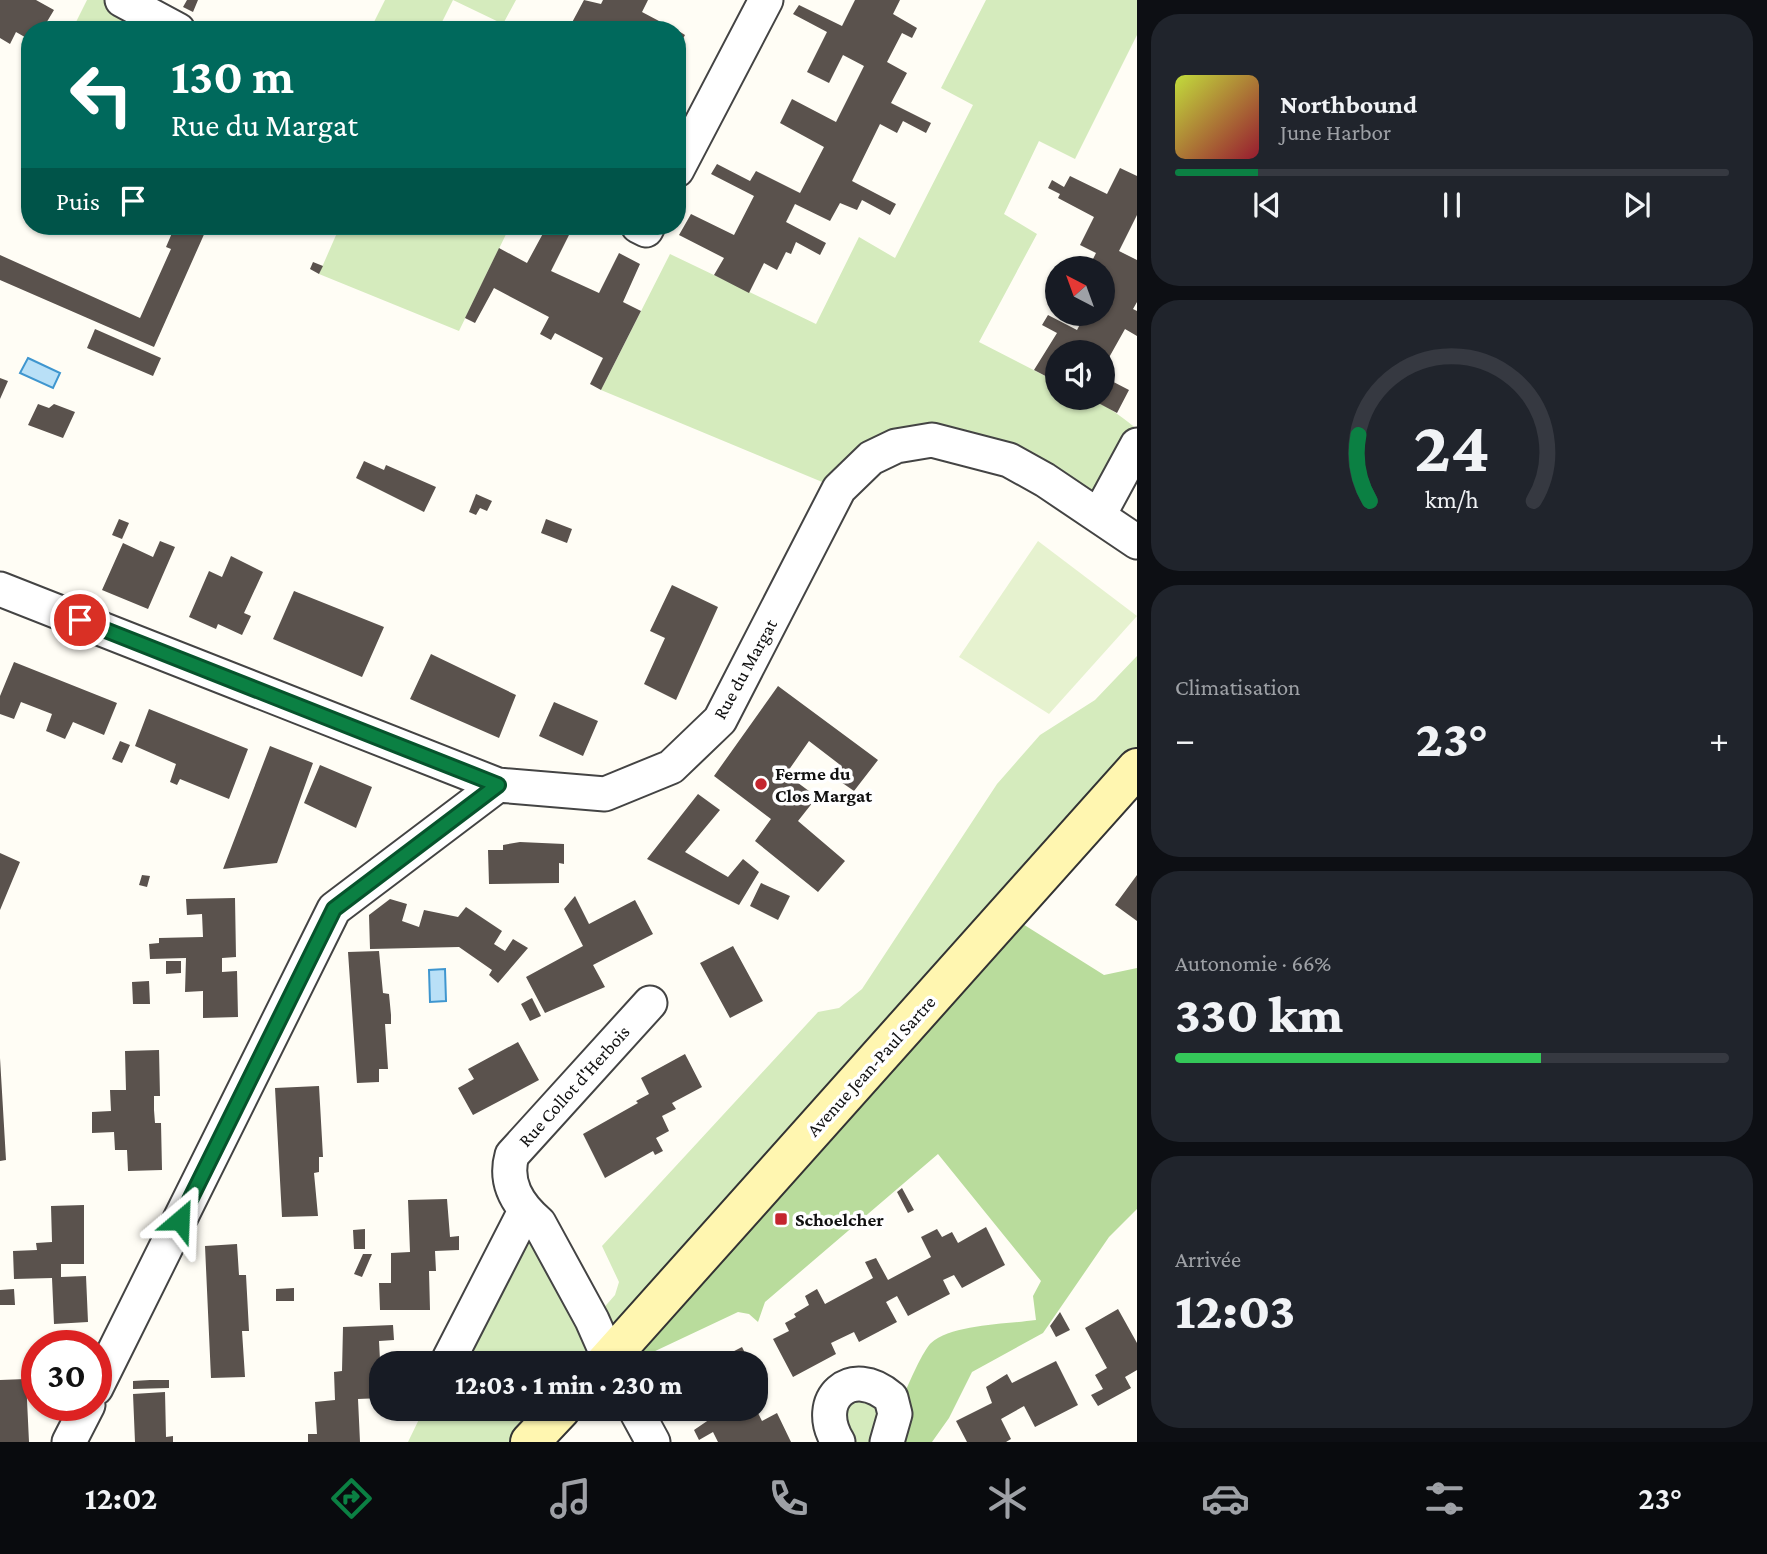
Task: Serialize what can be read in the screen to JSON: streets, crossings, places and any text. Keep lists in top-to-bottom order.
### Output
{
  "streets": {
    "main road": ["Avenue Jean-Paul Sartre"],
    "street": ["Rue du Margat", "Rue Collot d'Herbois"]
  },
  "places": {
    "other": ["Ferme du Clos Margat"],
    "transit": ["Schoelcher"]
  },
  "north": "top left",
  "page": {
    "turn": ["130 m", "Rue du Margat"],
    "song": ["Northbound", "June Harbor"],
    "then": "Puis",
    "tile": [
      "Climatisation",
      ["Autonomie · 66%", "330 km"],
      ["Arrivée", "12:03"]
    ],
    "heat": ["−", "23°", "+"],
    "limit": "30",
    "trip": "12:03 · 1 min · 230 m",
    "tabs": ["12:02", "23°"],
    "gauge": ["24", "km/h"]
  }
}
